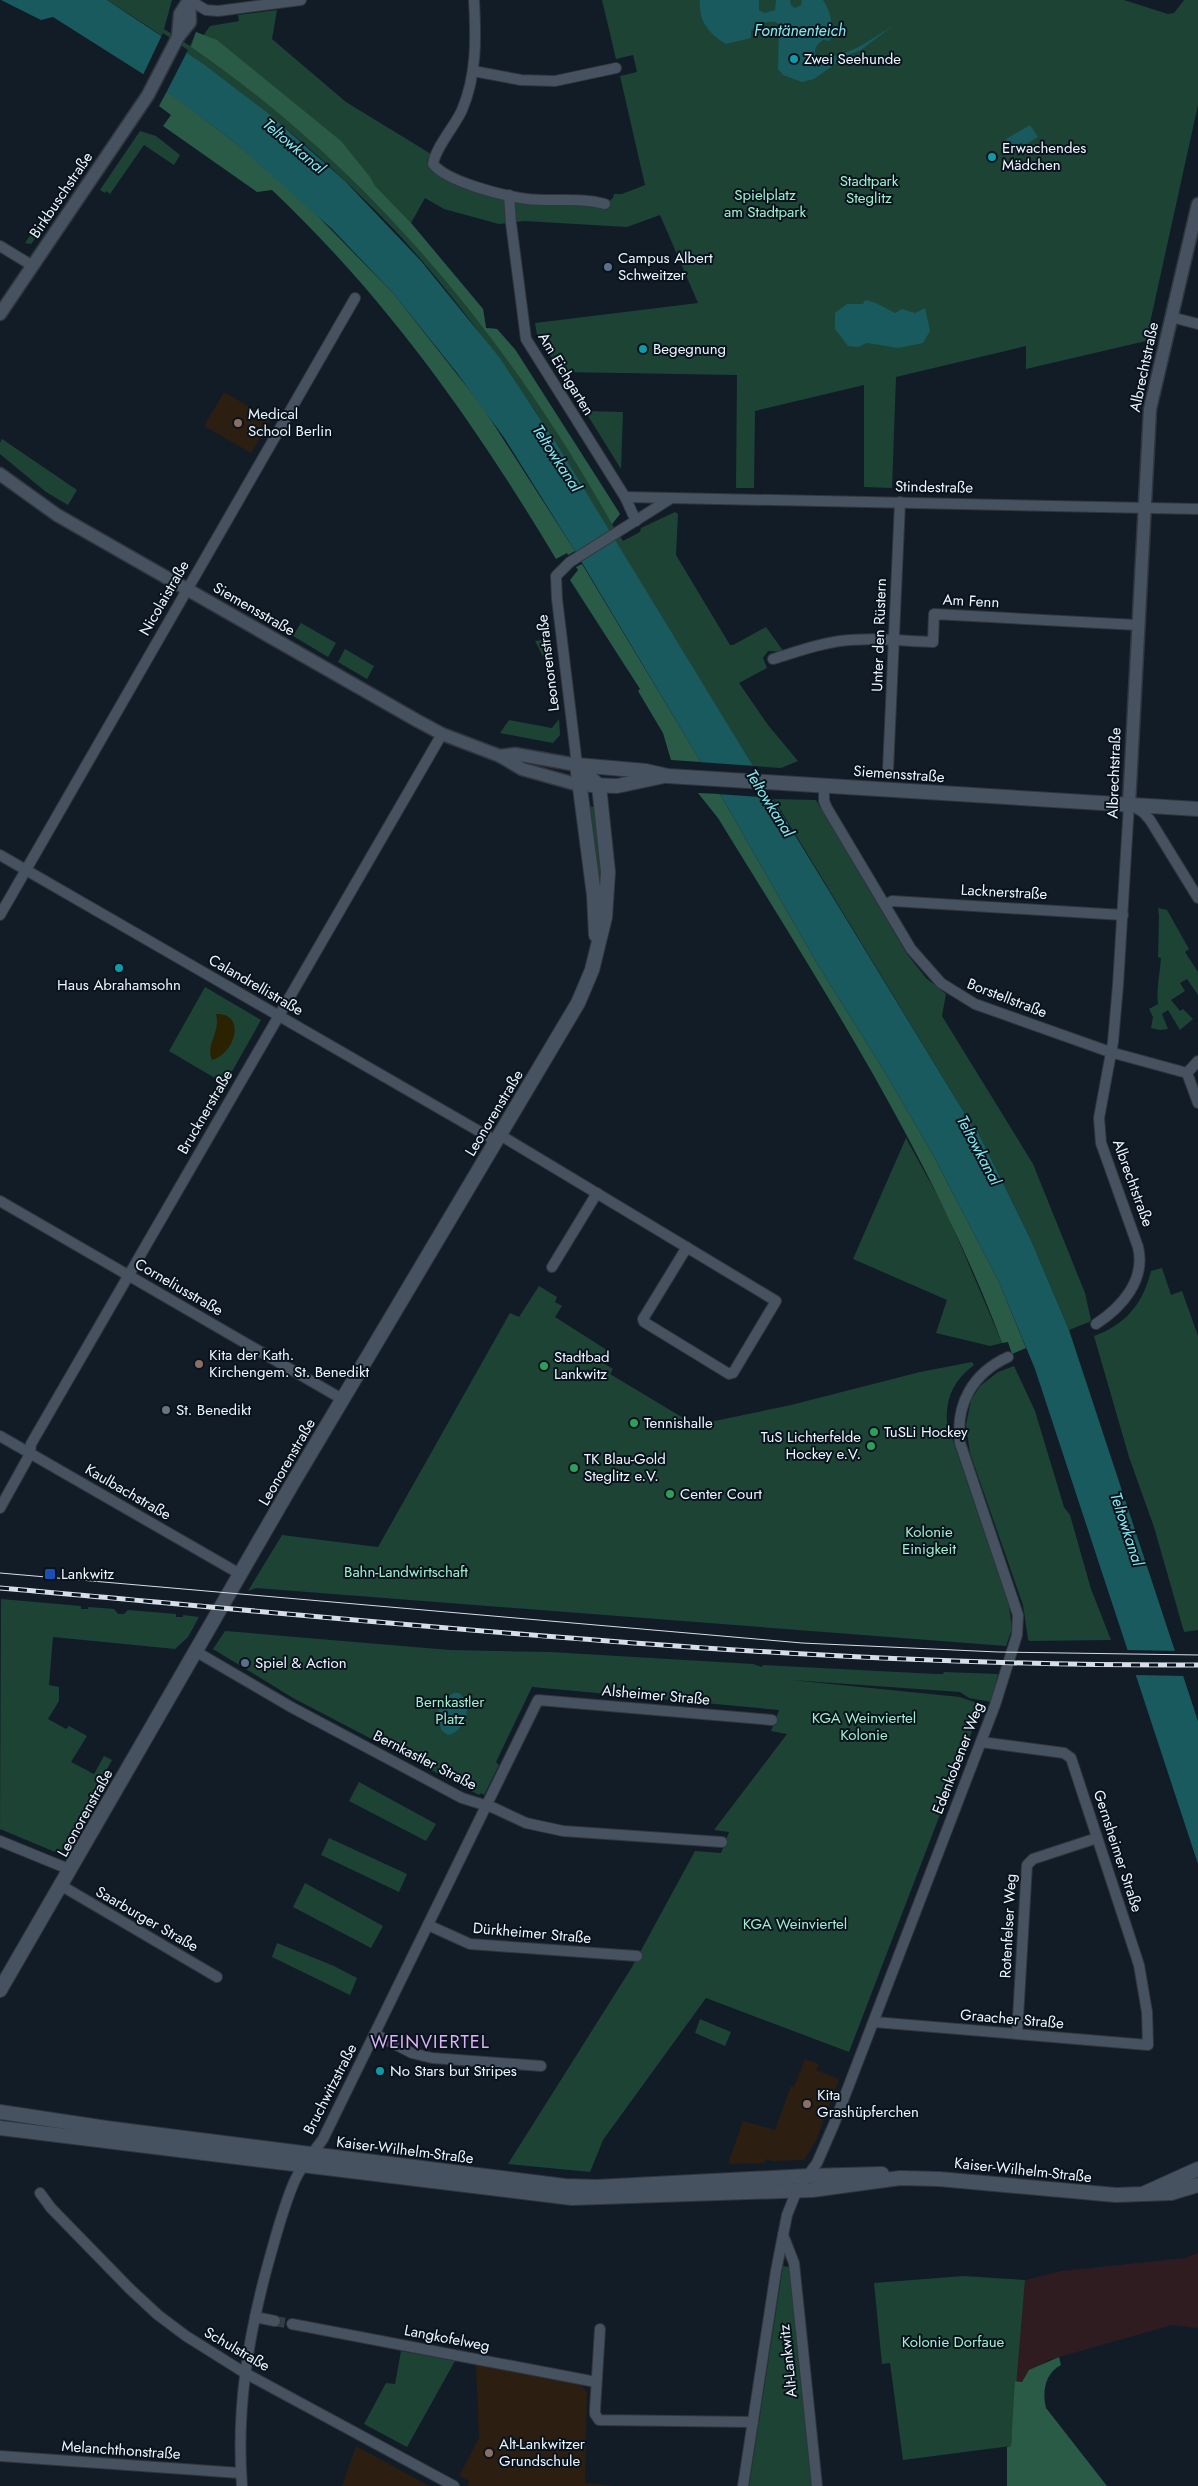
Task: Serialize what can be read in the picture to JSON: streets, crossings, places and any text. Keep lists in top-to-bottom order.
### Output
{
  "streets": {
    "main road": ["Siemensstraße", "Leonorenstraße", "Kaiser-Wilhelm-Straße"],
    "street": [
      "Birkbuschstraße",
      "Albrechtstraße",
      "Am Eichgarten",
      "Stindestraße",
      "Nicolaistraße",
      "Am Fenn",
      "Unter den Rüstern",
      "Lacknerstraße",
      "Calandrellistraße",
      "Borstellstraße",
      "Brucknerstraße",
      "Corneliusstraße",
      "Kaulbachstraße",
      "Alsheimer Straße",
      "Edenkobener Weg",
      "Bernkastler Straße",
      "Gernsheimer Straße",
      "Saarburger Straße",
      "Rotenfelser Weg",
      "Dürkheimer Straße",
      "Graacher Straße",
      "Bruchwitzstraße",
      "Langkofelweg",
      "Schulstraße",
      "Alt-Lankwitz",
      "Melanchthonstraße"
    ]
  },
  "crossings": [
    ["Albrechtstraße", "Stindestraße"],
    ["Albrechtstraße", "Am Fenn"],
    ["Albrechtstraße", "Siemensstraße"],
    ["Albrechtstraße", "Lacknerstraße"],
    ["Albrechtstraße", "Borstellstraße"],
    ["Am Eichgarten", "Stindestraße"],
    ["Stindestraße", "Unter den Rüstern"],
    ["Nicolaistraße", "Siemensstraße"],
    ["Nicolaistraße", "Calandrellistraße"],
    ["Am Fenn", "Unter den Rüstern"],
    ["Siemensstraße", "Leonorenstraße"],
    ["Siemensstraße", "Borstellstraße"],
    ["Siemensstraße", "Brucknerstraße"],
    ["Leonorenstraße", "Calandrellistraße"],
    ["Leonorenstraße", "Corneliusstraße"],
    ["Leonorenstraße", "Kaulbachstraße"],
    ["Leonorenstraße", "Bernkastler Straße"],
    ["Leonorenstraße", "Saarburger Straße"],
    ["Lacknerstraße", "Borstellstraße"],
    ["Calandrellistraße", "Brucknerstraße"],
    ["Brucknerstraße", "Corneliusstraße"],
    ["Brucknerstraße", "Kaulbachstraße"],
    ["Alsheimer Straße", "Bruchwitzstraße"],
    ["Edenkobener Weg", "Gernsheimer Straße"],
    ["Edenkobener Weg", "Graacher Straße"],
    ["Edenkobener Weg", "Kaiser-Wilhelm-Straße"],
    ["Bernkastler Straße", "Bruchwitzstraße"],
    ["Gernsheimer Straße", "Rotenfelser Weg"],
    ["Gernsheimer Straße", "Graacher Straße"],
    ["Rotenfelser Weg", "Graacher Straße"],
    ["Dürkheimer Straße", "Bruchwitzstraße"],
    ["Bruchwitzstraße", "Kaiser-Wilhelm-Straße"],
    ["Bruchwitzstraße", "Schulstraße"],
    ["Bruchwitzstraße", "Melanchthonstraße"],
    ["Kaiser-Wilhelm-Straße", "Alt-Lankwitz"]
  ],
  "districts": ["WEINVIERTEL"],
  "water": ["Fontänenteich", "Teltowkanal"],
  "parks": [
    "Stadtpark Steglitz",
    "Spielplatz am Stadtpark",
    "Kolonie Einigkeit",
    "Bahn-Landwirtschaft",
    "Bernkastler Platz",
    "KGA Weinviertel Kolonie",
    "KGA Weinviertel",
    "Kolonie Dorfaue"
  ],
  "places": {
    "other": [
      "Zwei Seehunde",
      "Erwachendes Mädchen",
      "Campus Albert Schweitzer",
      "Begegnung",
      "Medical School Berlin",
      "Haus Abrahamsohn",
      "Kita der Kath. Kirchengem. St. Benedikt",
      "Stadtbad Lankwitz",
      "St. Benedikt",
      "Tennishalle",
      "TuSLi Hockey",
      "TuS Lichterfelde Hockey e.V.",
      "TK Blau-Gold Steglitz e.V.",
      "Center Court",
      "Spiel & Action",
      "No Stars but Stripes",
      "Kita Grashüpferchen",
      "Alt-Lankwitzer Grundschule"
    ],
    "transit": ["Lankwitz"]
  }
}
